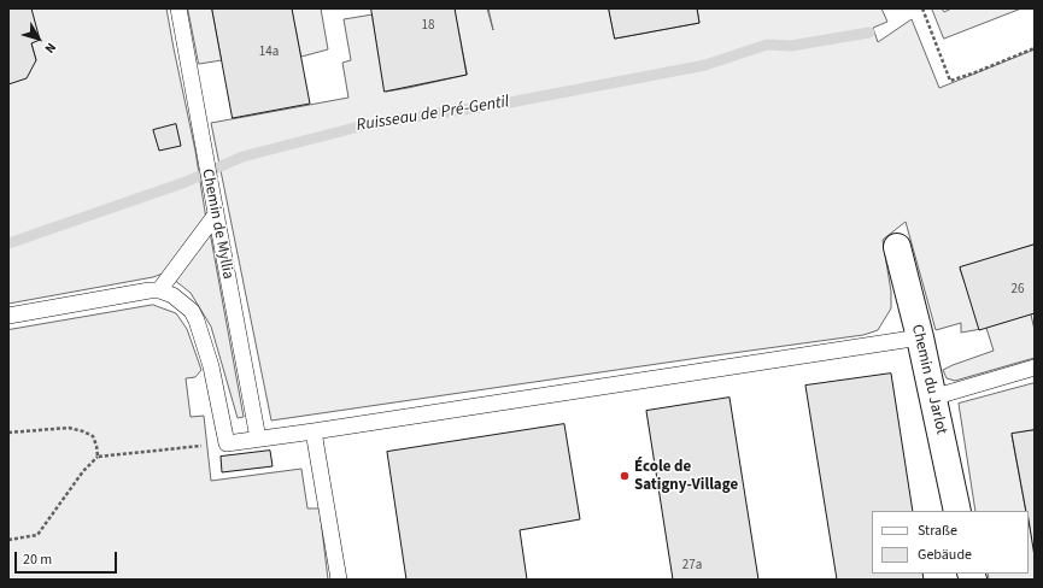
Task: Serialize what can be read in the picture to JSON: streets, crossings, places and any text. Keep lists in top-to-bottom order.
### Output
{
  "streets": {
    "street": ["Chemin du Jarlot"],
    "lane": ["Chemin de Myllia"]
  },
  "water": ["Ruisseau de Pré-Gentil"],
  "places": ["École de Satigny-Village"],
  "house_numbers": [
    "18",
    "14a",
    "26",
    "27a"
  ],
  "legend": ["Straße", "Gebäude"],
  "scale_bar": "20 m",
  "north": "bottom right"
}
